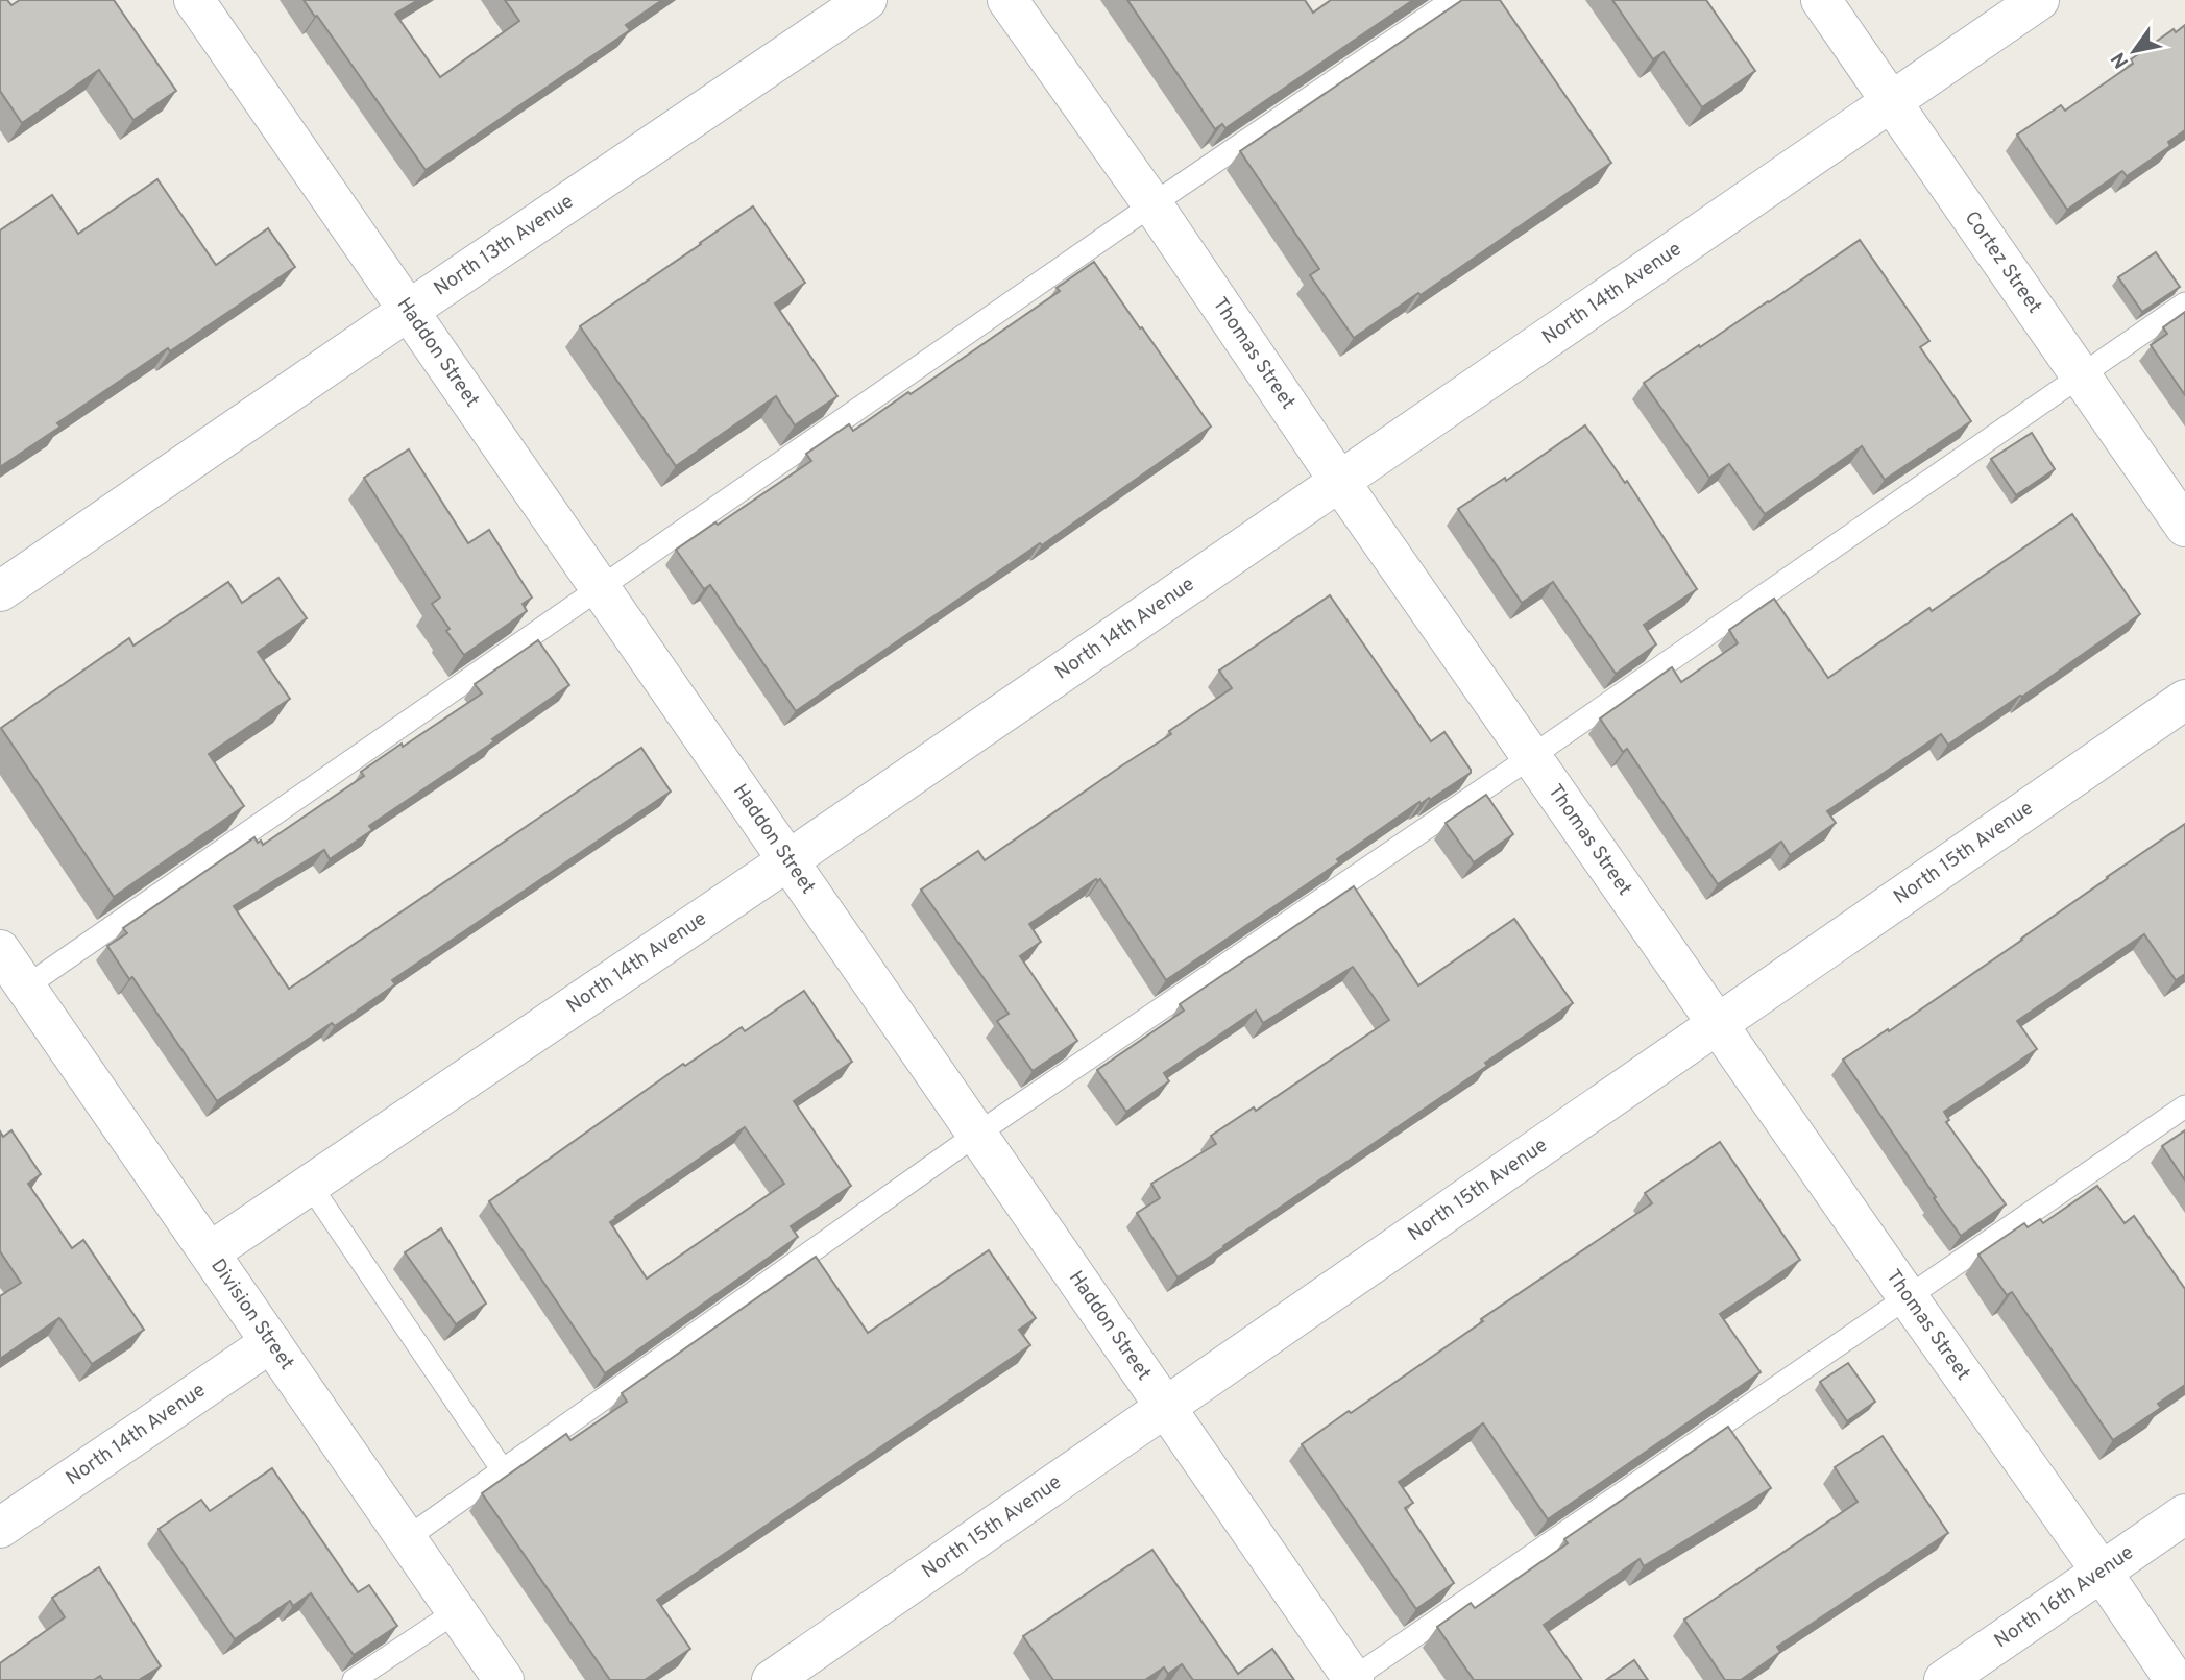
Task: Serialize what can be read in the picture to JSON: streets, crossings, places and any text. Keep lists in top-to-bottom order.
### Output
{
  "streets": {
    "street": [
      "North 13th Avenue",
      "Cortez Street",
      "North 14th Avenue",
      "Haddon Street",
      "Thomas Street",
      "North 15th Avenue",
      "Division Street",
      "North 16th Avenue"
    ]
  },
  "crossings": [
    ["North 13th Avenue", "Haddon Street"],
    ["Cortez Street", "North 14th Avenue"],
    ["North 14th Avenue", "Haddon Street"],
    ["North 14th Avenue", "Thomas Street"],
    ["North 14th Avenue", "Division Street"],
    ["Haddon Street", "North 15th Avenue"],
    ["Thomas Street", "North 15th Avenue"],
    ["Thomas Street", "North 16th Avenue"]
  ],
  "north": "bottom left"
}
